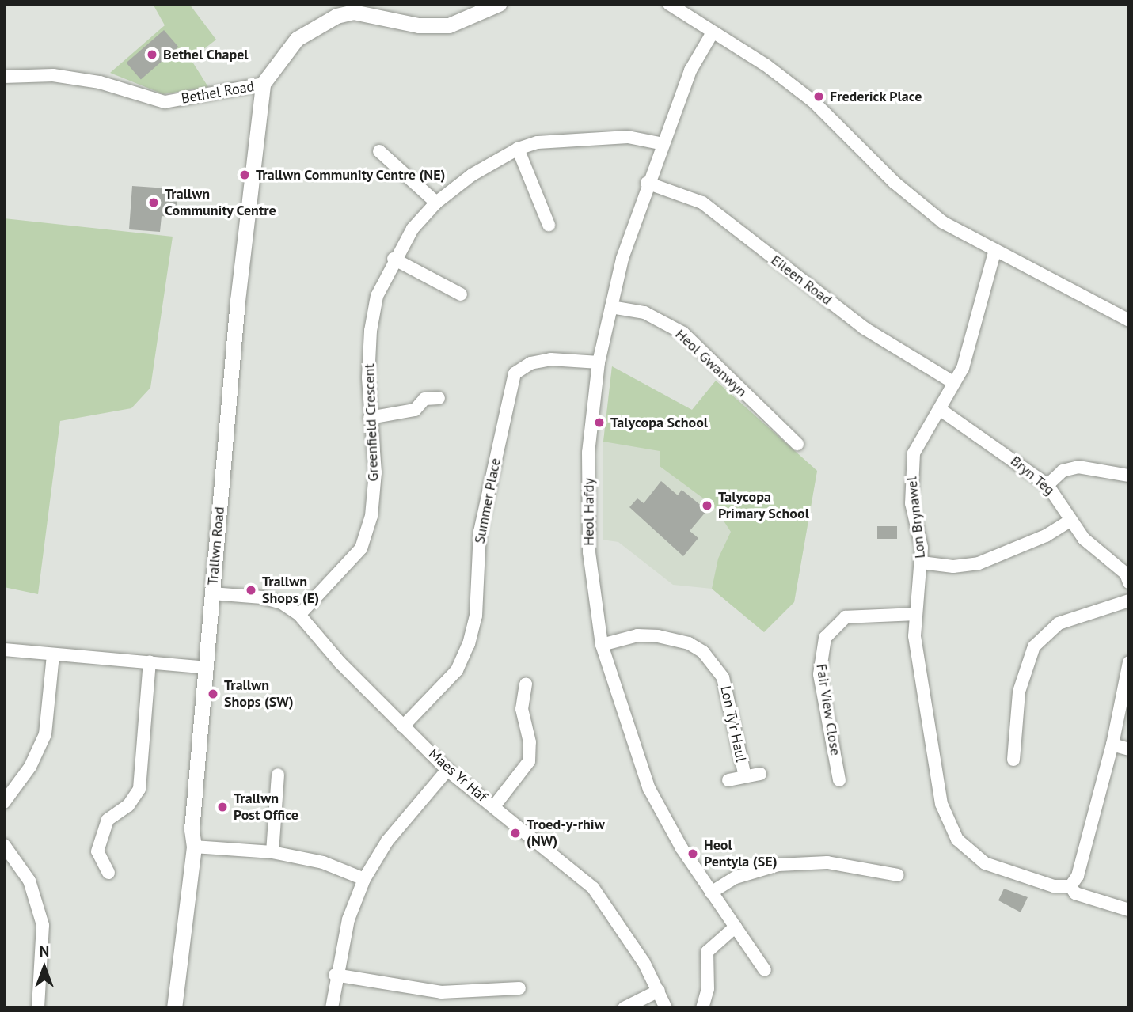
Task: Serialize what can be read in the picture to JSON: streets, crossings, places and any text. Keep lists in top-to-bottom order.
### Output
{
  "streets": {
    "street": [
      "Bethel Road",
      "Eileen Road",
      "Heol Gwanwyn",
      "Greenfield Crescent",
      "Bryn Teg",
      "Summer Place",
      "Heol Hafdy",
      "Lon Brynawel",
      "Trallwn Road",
      "Fair View Close",
      "Lon Ty'r Haul",
      "Maes Yr Haf"
    ]
  },
  "crossings": [
    ["Bethel Road", "Trallwn Road"],
    ["Eileen Road", "Heol Hafdy"],
    ["Eileen Road", "Lon Brynawel"],
    ["Heol Gwanwyn", "Heol Hafdy"],
    ["Greenfield Crescent", "Heol Hafdy"],
    ["Greenfield Crescent", "Maes Yr Haf"],
    ["Bryn Teg", "Lon Brynawel"],
    ["Summer Place", "Heol Hafdy"],
    ["Summer Place", "Maes Yr Haf"],
    ["Heol Hafdy", "Lon Ty'r Haul"],
    ["Lon Brynawel", "Fair View Close"],
    ["Trallwn Road", "Maes Yr Haf"]
  ],
  "places": [
    "Bethel Chapel",
    "Frederick Place",
    "Trallwn Community Centre (NE)",
    "Trallwn Community Centre",
    "Talycopa School",
    "Talycopa Primary School",
    "Trallwn Shops (E)",
    "Trallwn Shops (SW)",
    "Trallwn Post Office",
    "Troed-y-rhiw (NW)",
    "Heol Pentyla (SE)"
  ],
  "north": "top"
}
